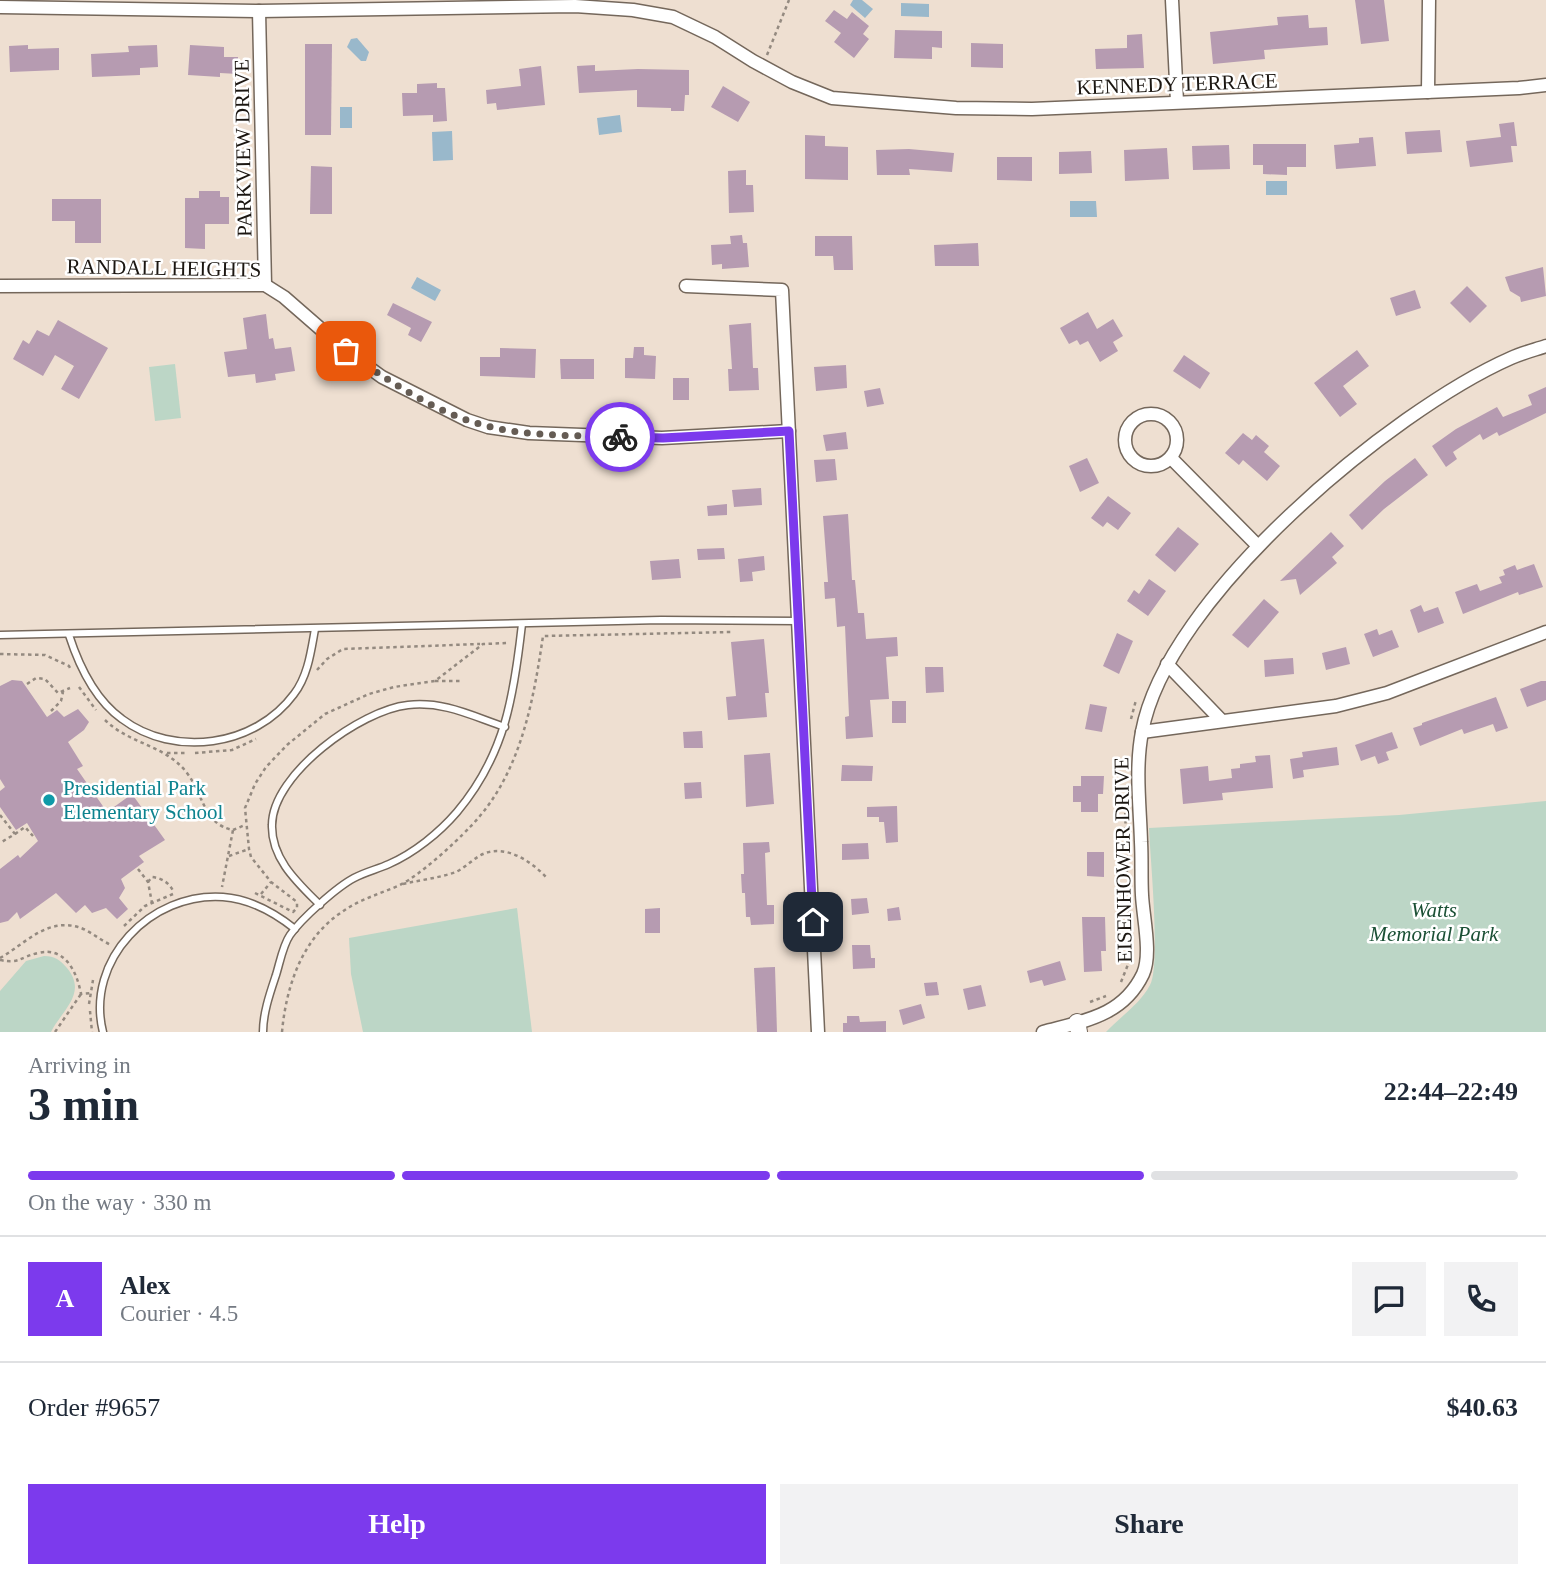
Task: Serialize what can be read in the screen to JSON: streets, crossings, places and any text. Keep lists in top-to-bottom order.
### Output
{
  "streets": {
    "street": [
      "KENNEDY TERRACE",
      "PARKVIEW DRIVE",
      "RANDALL HEIGHTS",
      "EISENHOWER DRIVE"
    ]
  },
  "crossings": [
    ["KENNEDY TERRACE", "PARKVIEW DRIVE"],
    ["PARKVIEW DRIVE", "RANDALL HEIGHTS"]
  ],
  "parks": ["Watts Memorial Park"],
  "places": ["Presidential Park Elementary School"],
  "page": {
    "heading": ["3 min", "Arriving in", "22:44–22:49"],
    "panel": [
      "Alex",
      "Courier · 4.5",
      "Order #9657",
      "$40.63"
    ],
    "bar": "On the way · 330 m",
    "round": "A",
    "buttons": ["Help", "Share"]
  }
}
